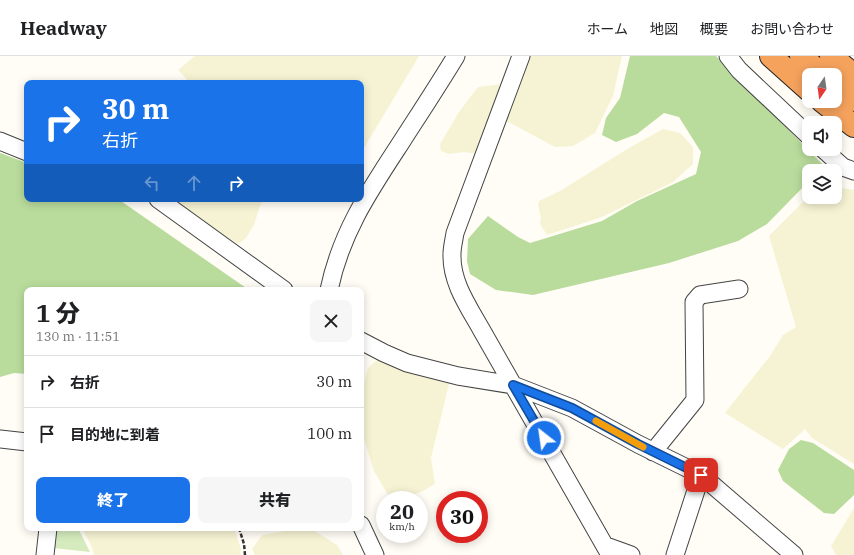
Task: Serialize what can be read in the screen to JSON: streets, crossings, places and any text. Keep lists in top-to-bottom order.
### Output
{
  "north": "bottom",
  "page": {
    "header": "Headway",
    "nav": [
      "ホーム",
      "地図",
      "概要",
      "お問い合わせ"
    ],
    "turn": ["30 m", "右折"],
    "heading": ["1 分", "130 m · 11:51"],
    "list": [
      {
        "name": "右折",
        "value": "30 m"
      },
      {
        "name": "目的地に到着",
        "value": "100 m"
      }
    ],
    "buttons": ["終了", "共有"],
    "speed": "20 km/h",
    "limit": "30"
  }
}
